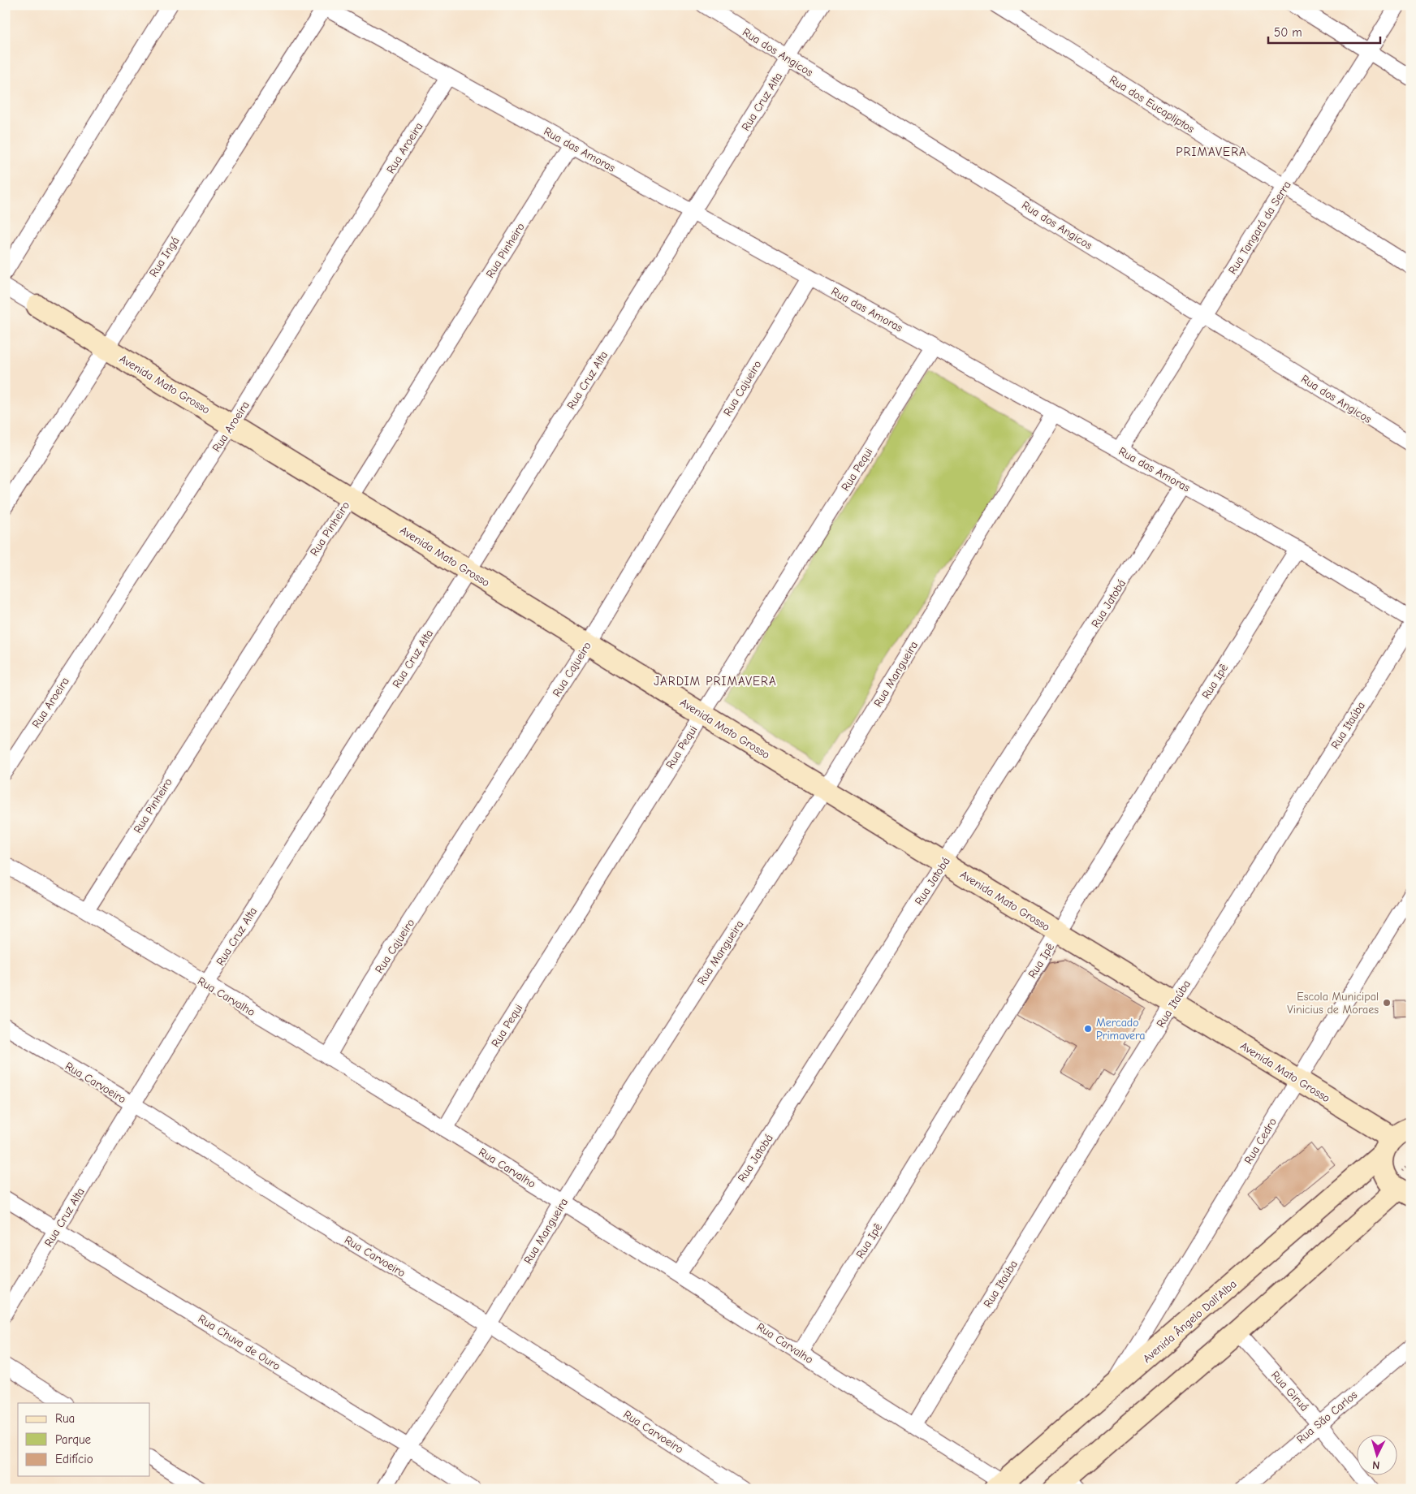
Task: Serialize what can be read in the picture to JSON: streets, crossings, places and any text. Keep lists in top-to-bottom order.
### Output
{
  "streets": {
    "street": [
      "Rua dos Angicos",
      "Rua Cruz Alta",
      "Rua dos Eucapliptos",
      "Rua Aroeira",
      "Rua das Amoras",
      "Rua Tangará da Serra",
      "Rua Pinheiro",
      "Rua Ingá",
      "Avenida Mato Grosso",
      "Rua Cajueiro",
      "Rua Pequi",
      "Rua Jatobá",
      "Rua Mangueira",
      "Rua Ipê",
      "Rua Itaúba",
      "Rua Carvalho",
      "Rua Carvoeiro",
      "Rua Cedro",
      "Avenida Ângelo Dall'Alba",
      "Rua Chuva de Ouro",
      "Rua Giruá",
      "Rua São Carlos"
    ]
  },
  "crossings": [
    ["Rua dos Angicos", "Rua Cruz Alta"],
    ["Rua dos Angicos", "Rua Tangará da Serra"],
    ["Rua Cruz Alta", "Rua das Amoras"],
    ["Rua Cruz Alta", "Avenida Mato Grosso"],
    ["Rua Cruz Alta", "Rua Carvalho"],
    ["Rua Cruz Alta", "Rua Carvoeiro"],
    ["Rua Cruz Alta", "Rua Chuva de Ouro"],
    ["Rua dos Eucapliptos", "Rua Tangará da Serra"],
    ["Rua Aroeira", "Rua das Amoras"],
    ["Rua Aroeira", "Avenida Mato Grosso"],
    ["Rua das Amoras", "Rua Tangará da Serra"],
    ["Rua das Amoras", "Rua Pinheiro"],
    ["Rua das Amoras", "Rua Ingá"],
    ["Rua das Amoras", "Rua Cajueiro"],
    ["Rua das Amoras", "Rua Pequi"],
    ["Rua das Amoras", "Rua Jatobá"],
    ["Rua das Amoras", "Rua Mangueira"],
    ["Rua das Amoras", "Rua Ipê"],
    ["Rua Pinheiro", "Avenida Mato Grosso"],
    ["Rua Pinheiro", "Rua Carvalho"],
    ["Rua Ingá", "Avenida Mato Grosso"],
    ["Avenida Mato Grosso", "Rua Cajueiro"],
    ["Avenida Mato Grosso", "Rua Pequi"],
    ["Avenida Mato Grosso", "Rua Jatobá"],
    ["Avenida Mato Grosso", "Rua Mangueira"],
    ["Avenida Mato Grosso", "Rua Ipê"],
    ["Avenida Mato Grosso", "Rua Itaúba"],
    ["Avenida Mato Grosso", "Rua Cedro"],
    ["Avenida Mato Grosso", "Avenida Ângelo Dall'Alba"],
    ["Rua Cajueiro", "Rua Carvalho"],
    ["Rua Pequi", "Rua Carvalho"],
    ["Rua Jatobá", "Rua Carvalho"],
    ["Rua Mangueira", "Rua Carvalho"],
    ["Rua Mangueira", "Rua Carvoeiro"],
    ["Rua Mangueira", "Rua Chuva de Ouro"],
    ["Rua Ipê", "Rua Carvalho"],
    ["Rua Itaúba", "Rua Carvalho"],
    ["Rua Carvalho", "Avenida Ângelo Dall'Alba"],
    ["Rua Cedro", "Avenida Ângelo Dall'Alba"],
    ["Rua Giruá", "Rua São Carlos"]
  ],
  "districts": ["PRIMAVERA", "JARDIM PRIMAVERA"],
  "places": ["Escola Municipal Vinicius de Moraes", "Mercado Primavera"],
  "legend": ["Rua", "Parque", "Edifício"],
  "scale_bar": "50 m",
  "north": "bottom"
}
